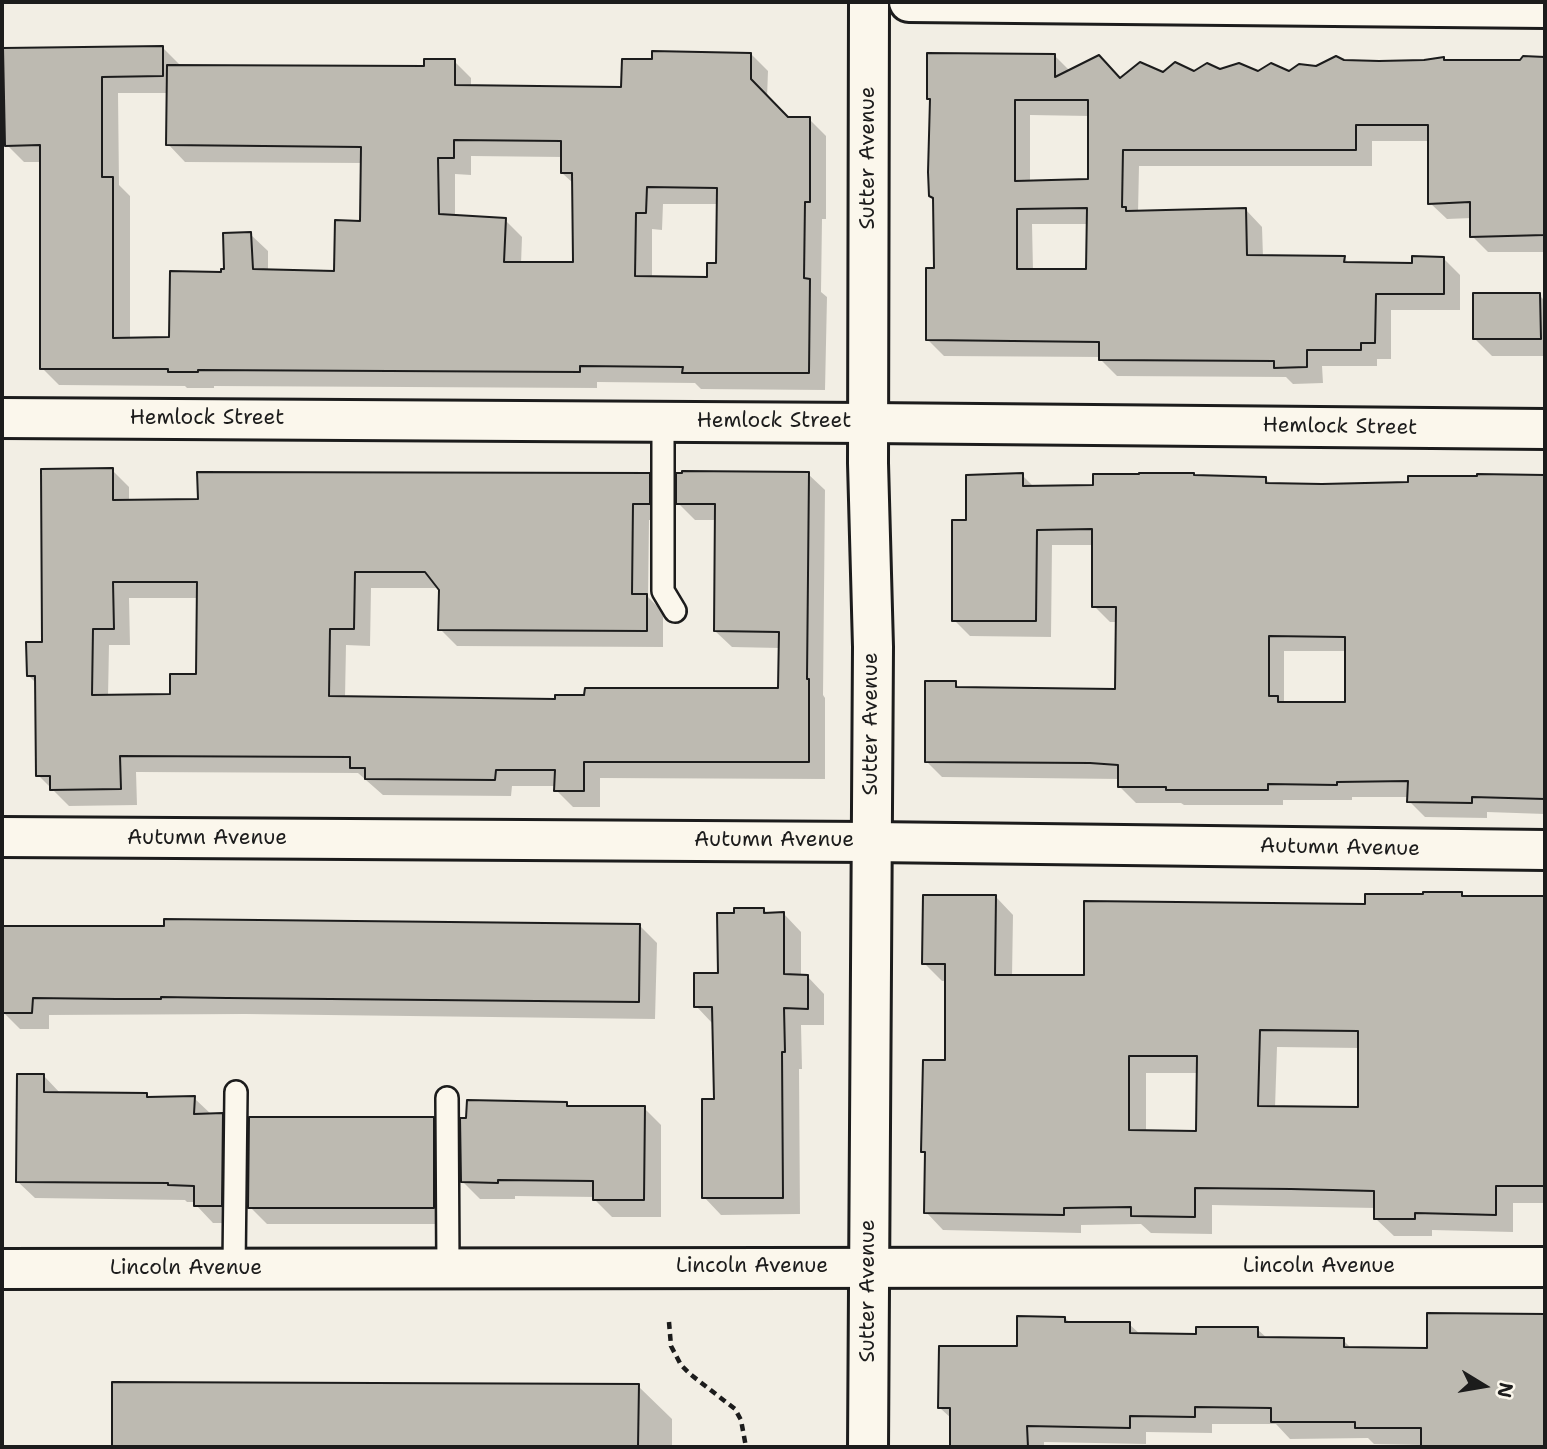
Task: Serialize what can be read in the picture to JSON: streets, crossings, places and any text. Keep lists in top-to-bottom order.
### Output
{
  "streets": {
    "street": [
      "Sutter Avenue",
      "Hemlock Street",
      "Autumn Avenue",
      "Lincoln Avenue"
    ]
  },
  "crossings": [
    ["Sutter Avenue", "Hemlock Street"],
    ["Sutter Avenue", "Autumn Avenue"],
    ["Sutter Avenue", "Lincoln Avenue"]
  ],
  "north": "right"
}
